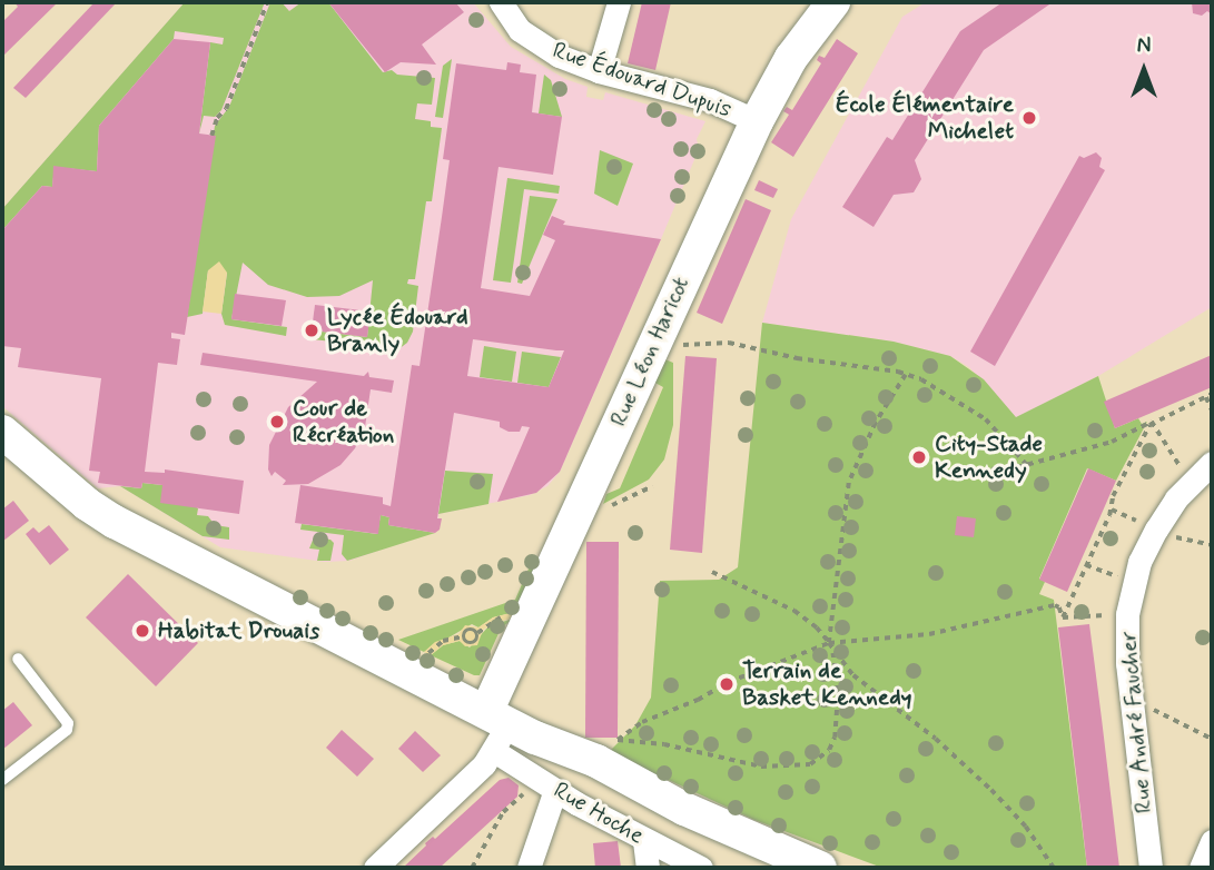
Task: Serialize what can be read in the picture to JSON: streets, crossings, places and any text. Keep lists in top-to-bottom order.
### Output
{
  "streets": {
    "main road": ["Rue Léon Haricot"],
    "street": ["Rue Édouard Dupuis", "Rue André Faucher", "Rue Hoche"]
  },
  "crossings": [
    ["Rue Édouard Dupuis", "Rue Léon Haricot"],
    ["Rue Léon Haricot", "Rue Hoche"]
  ],
  "places": [
    "École Élémentaire Michelet",
    "Lycée Édouard Branly",
    "Cour de Récréation",
    "City-Stade Kennedy",
    "Habitat Drouais",
    "Terrain de Basket Kennedy"
  ],
  "north": "top"
}
